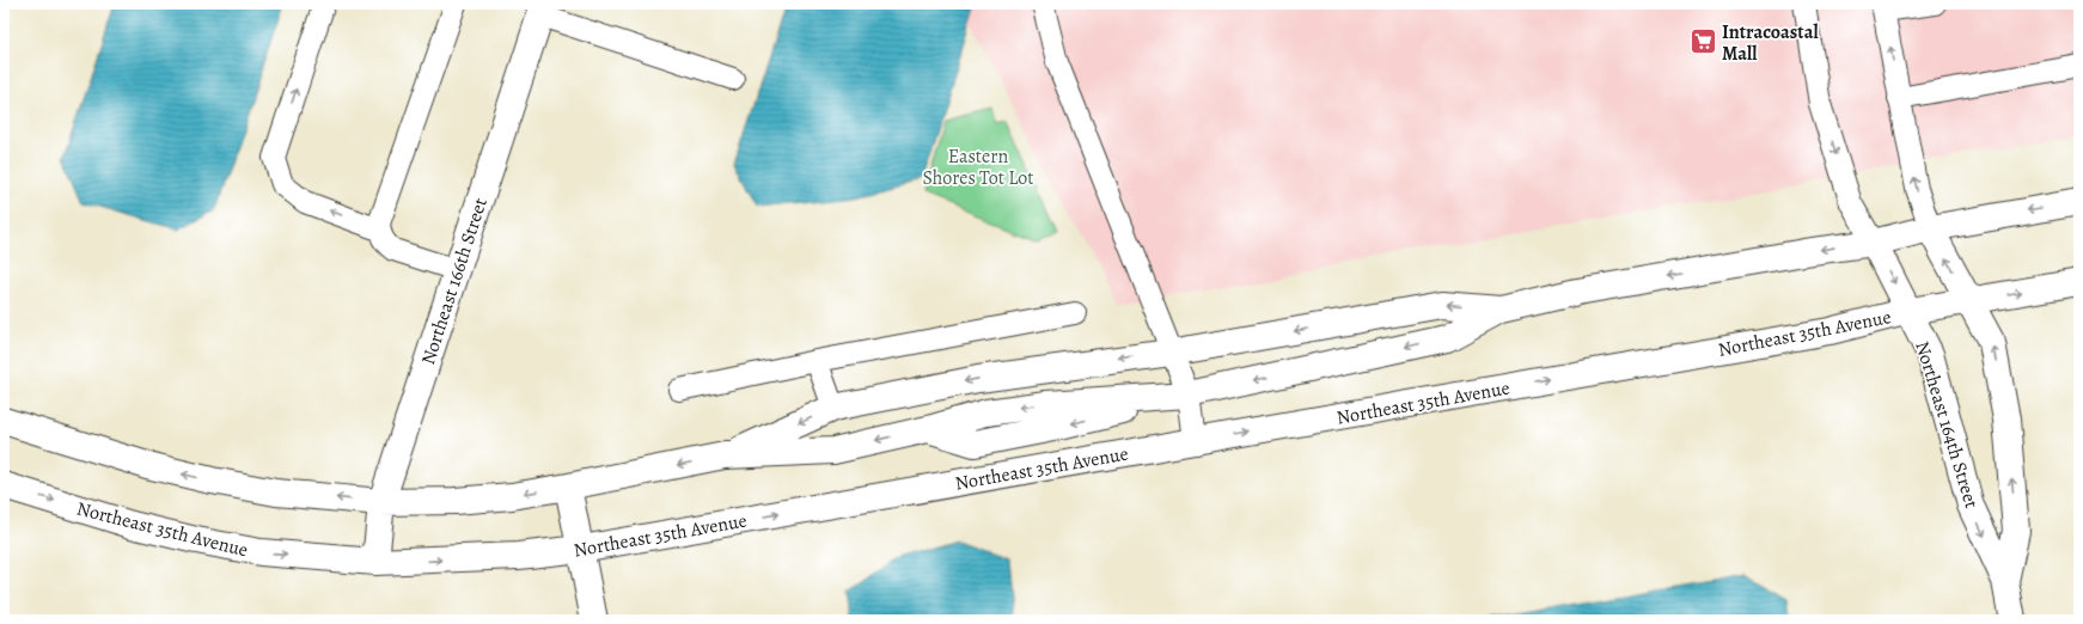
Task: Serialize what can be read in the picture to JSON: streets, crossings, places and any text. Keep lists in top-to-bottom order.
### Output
{
  "streets": {
    "street": ["Northeast 166th Street", "Northeast 35th Avenue", "Northeast 164th Street"]
  },
  "crossings": [
    ["Northeast 166th Street", "Northeast 35th Avenue"],
    ["Northeast 35th Avenue", "Northeast 164th Street"]
  ],
  "parks": ["Eastern Shores Tot Lot"],
  "places": {
    "supermarket": ["Intracoastal Mall"]
  }
}
